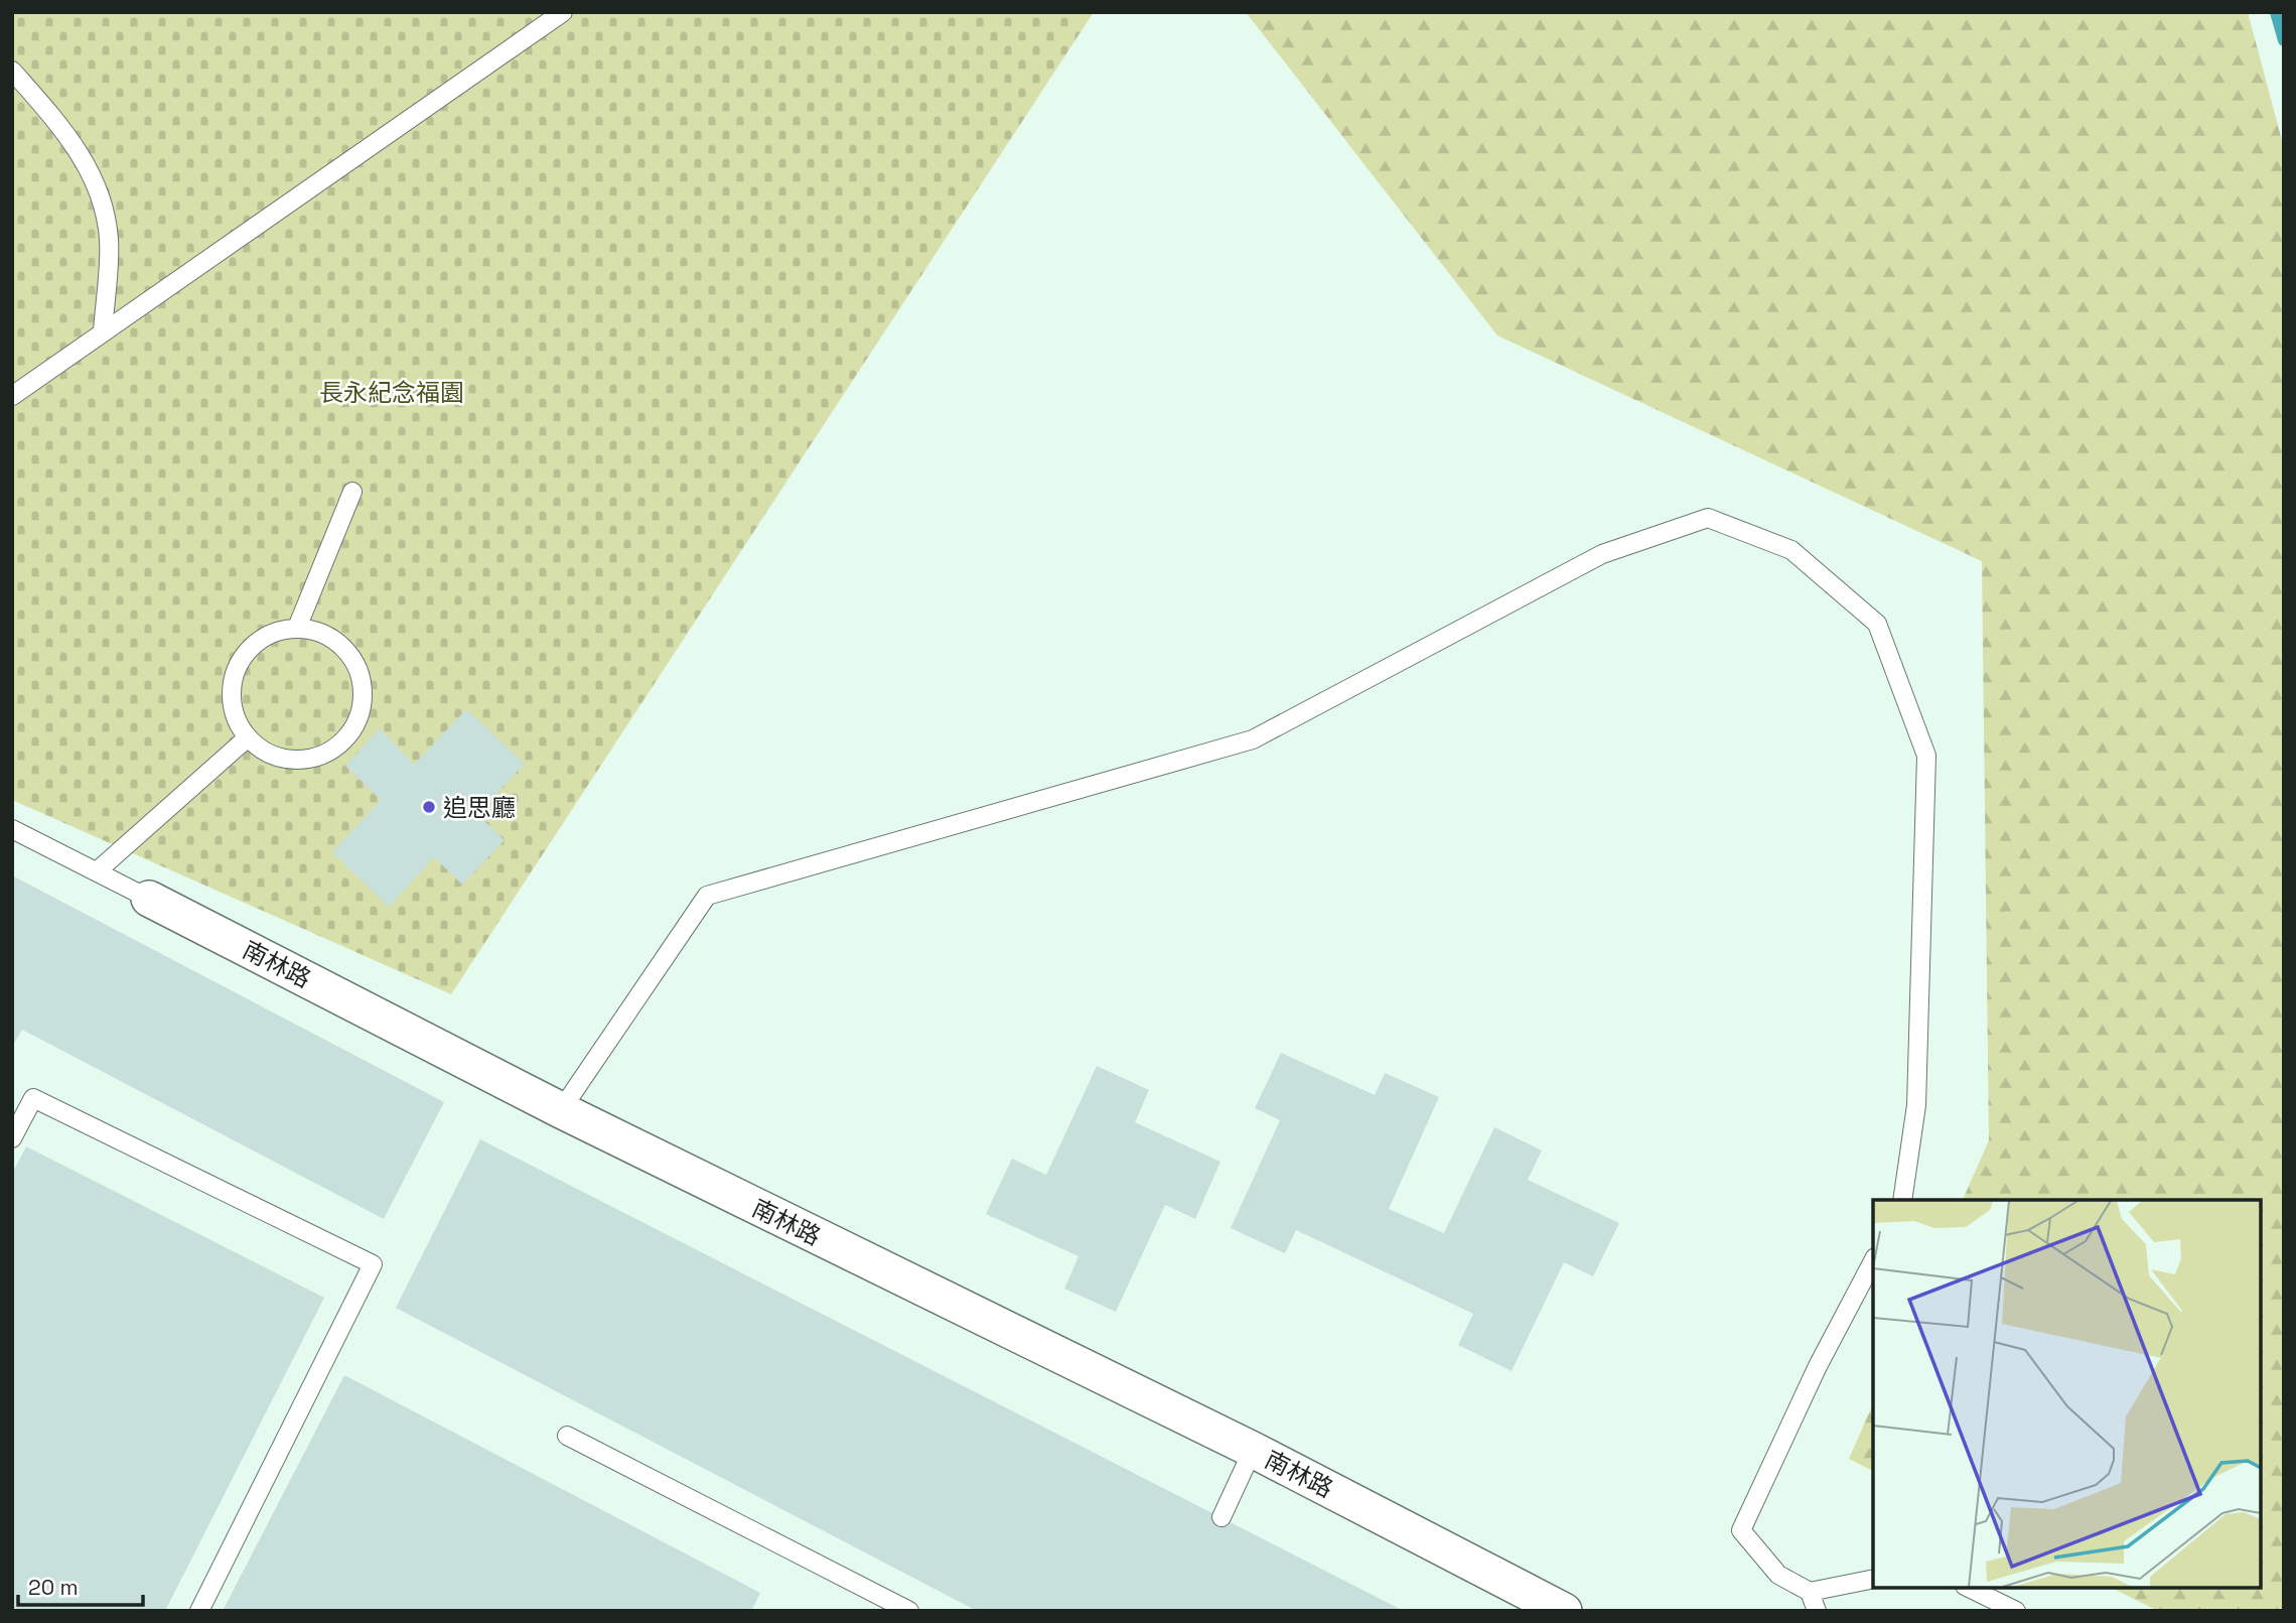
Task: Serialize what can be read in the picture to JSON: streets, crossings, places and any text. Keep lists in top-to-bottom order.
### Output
{
  "streets": {
    "street": ["南林路"]
  },
  "parks": ["長永紀念福園"],
  "places": ["追思廳"],
  "scale_bar": "20 m"
}
